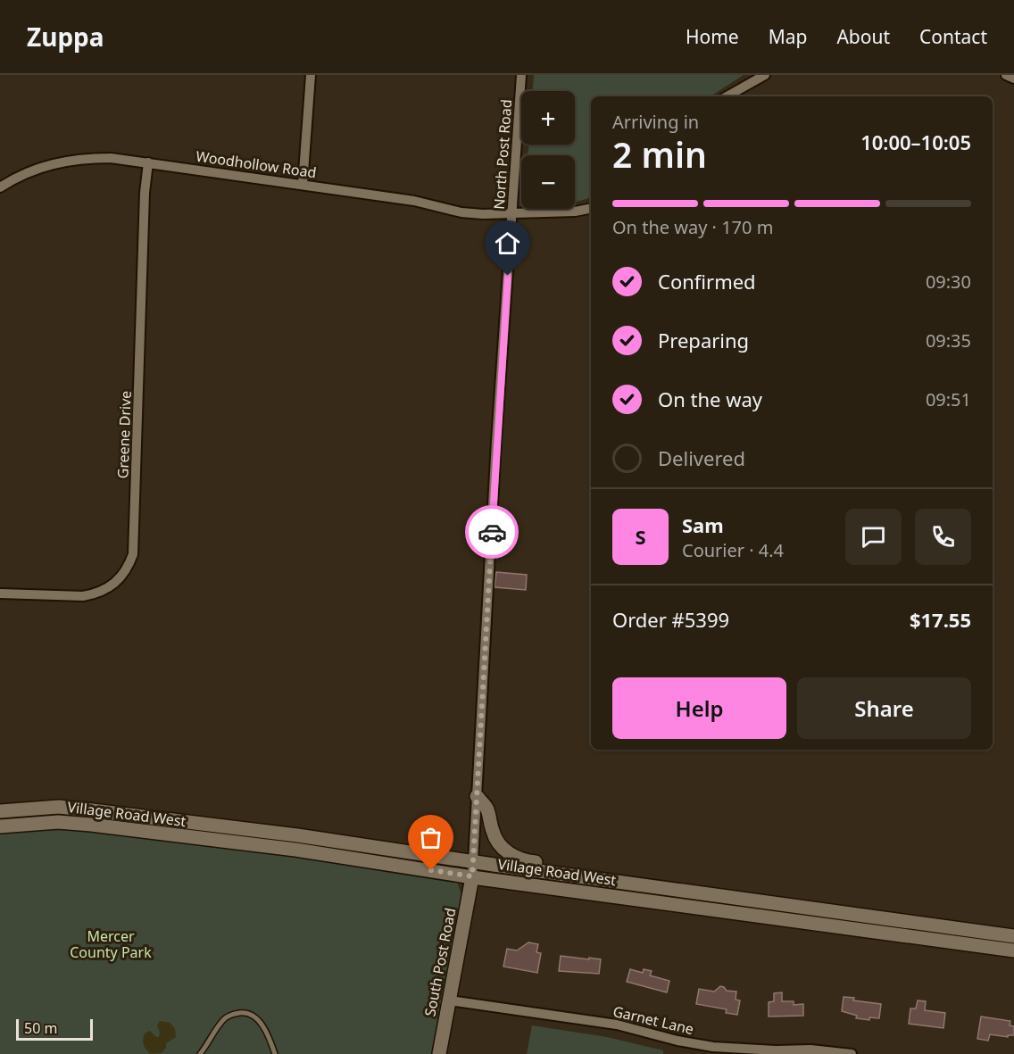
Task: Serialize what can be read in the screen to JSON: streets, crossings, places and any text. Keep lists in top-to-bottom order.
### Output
{
  "streets": {
    "main road": ["Village Road West", "South Post Road"],
    "street": [
      "North Post Road",
      "Woodhollow Road",
      "Greene Drive",
      "Garnet Lane"
    ]
  },
  "crossings": [
    ["North Post Road", "Woodhollow Road"],
    ["North Post Road", "Village Road West"],
    ["North Post Road", "South Post Road"],
    ["Woodhollow Road", "Greene Drive"],
    ["Village Road West", "South Post Road"],
    ["South Post Road", "Garnet Lane"]
  ],
  "parks": ["Mercer County Park"],
  "scale_bar": "50 m",
  "page": {
    "header": "Zuppa",
    "nav": [
      "Home",
      "Map",
      "About",
      "Contact"
    ],
    "map_buttons": ["+", "−"],
    "heading": ["2 min", "Arriving in", "10:00–10:05"],
    "panel": [
      "Sam",
      "Courier · 4.4",
      "Order #5399",
      "$17.55"
    ],
    "bar": "On the way · 170 m",
    "list": [
      ["Confirmed", "09:30"],
      ["Preparing", "09:35"],
      ["On the way", "09:51"],
      "Delivered"
    ],
    "round": "S",
    "buttons": ["Help", "Share"],
    "scale": "50 m"
  }
}
